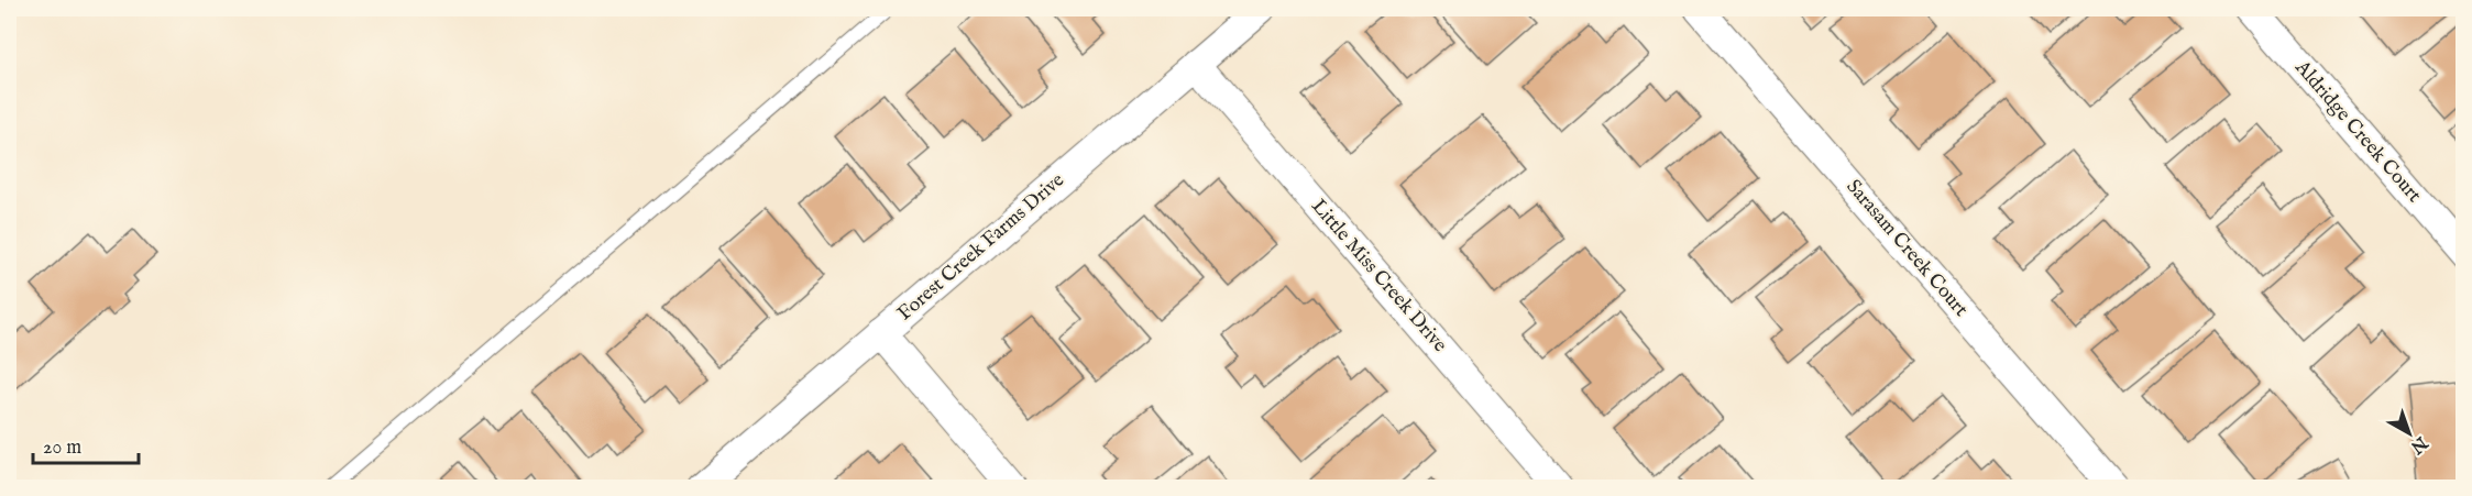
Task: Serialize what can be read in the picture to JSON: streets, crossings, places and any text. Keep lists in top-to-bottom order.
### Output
{
  "streets": {
    "street": [
      "Aldridge Creek Court",
      "Forest Creek Farms Drive",
      "Sarasam Creek Court",
      "Little Miss Creek Drive"
    ]
  },
  "crossings": [
    ["Forest Creek Farms Drive", "Little Miss Creek Drive"]
  ],
  "scale_bar": "20 m",
  "north": "bottom right"
}
